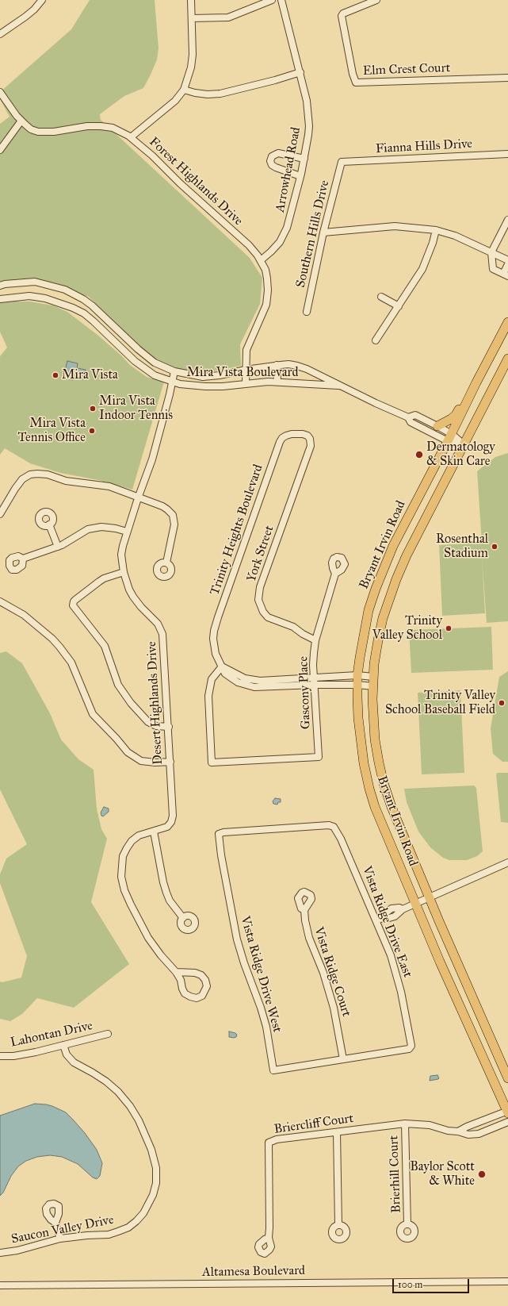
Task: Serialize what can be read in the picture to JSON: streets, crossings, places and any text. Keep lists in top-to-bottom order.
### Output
{
  "streets": {
    "main road": ["Bryant Irvin Road"],
    "street": [
      "Elm Crest Court",
      "Fianna Hills Drive",
      "Arrowhead Road",
      "Forest Highlands Drive",
      "Southern Hills Drive",
      "Mira Vista Boulevard",
      "Trinity Heights Boulevard",
      "York Street",
      "Gascony Place",
      "Desert Highlands Drive",
      "Vista Ridge Drive East",
      "Vista Ridge Court",
      "Vista Ridge Drive West",
      "Lahontan Drive",
      "Briercliff Court",
      "Brierhill Court",
      "Saucon Valley Drive",
      "Altamesa Boulevard"
    ]
  },
  "crossings": [
    ["Fianna Hills Drive", "Southern Hills Drive"],
    ["Arrowhead Road", "Forest Highlands Drive"],
    ["Forest Highlands Drive", "Mira Vista Boulevard"],
    ["Mira Vista Boulevard", "Bryant Irvin Road"],
    ["Mira Vista Boulevard", "Desert Highlands Drive"],
    ["Trinity Heights Boulevard", "Bryant Irvin Road"],
    ["Trinity Heights Boulevard", "York Street"],
    ["Trinity Heights Boulevard", "Gascony Place"],
    ["York Street", "Gascony Place"],
    ["Vista Ridge Drive East", "Vista Ridge Court"],
    ["Vista Ridge Drive East", "Vista Ridge Drive West"],
    ["Vista Ridge Court", "Vista Ridge Drive West"],
    ["Lahontan Drive", "Saucon Valley Drive"],
    ["Briercliff Court", "Brierhill Court"]
  ],
  "places": [
    "Mira Vista",
    "Mira Vista Indoor Tennis",
    "Mira Vista Tennis Office",
    "Dermatology & Skin Care",
    "Rosenthal Stadium",
    "Trinity Valley School",
    "Trinity Valley School Baseball Field",
    "Baylor Scott & White"
  ],
  "scale_bar": "100 m"
}
